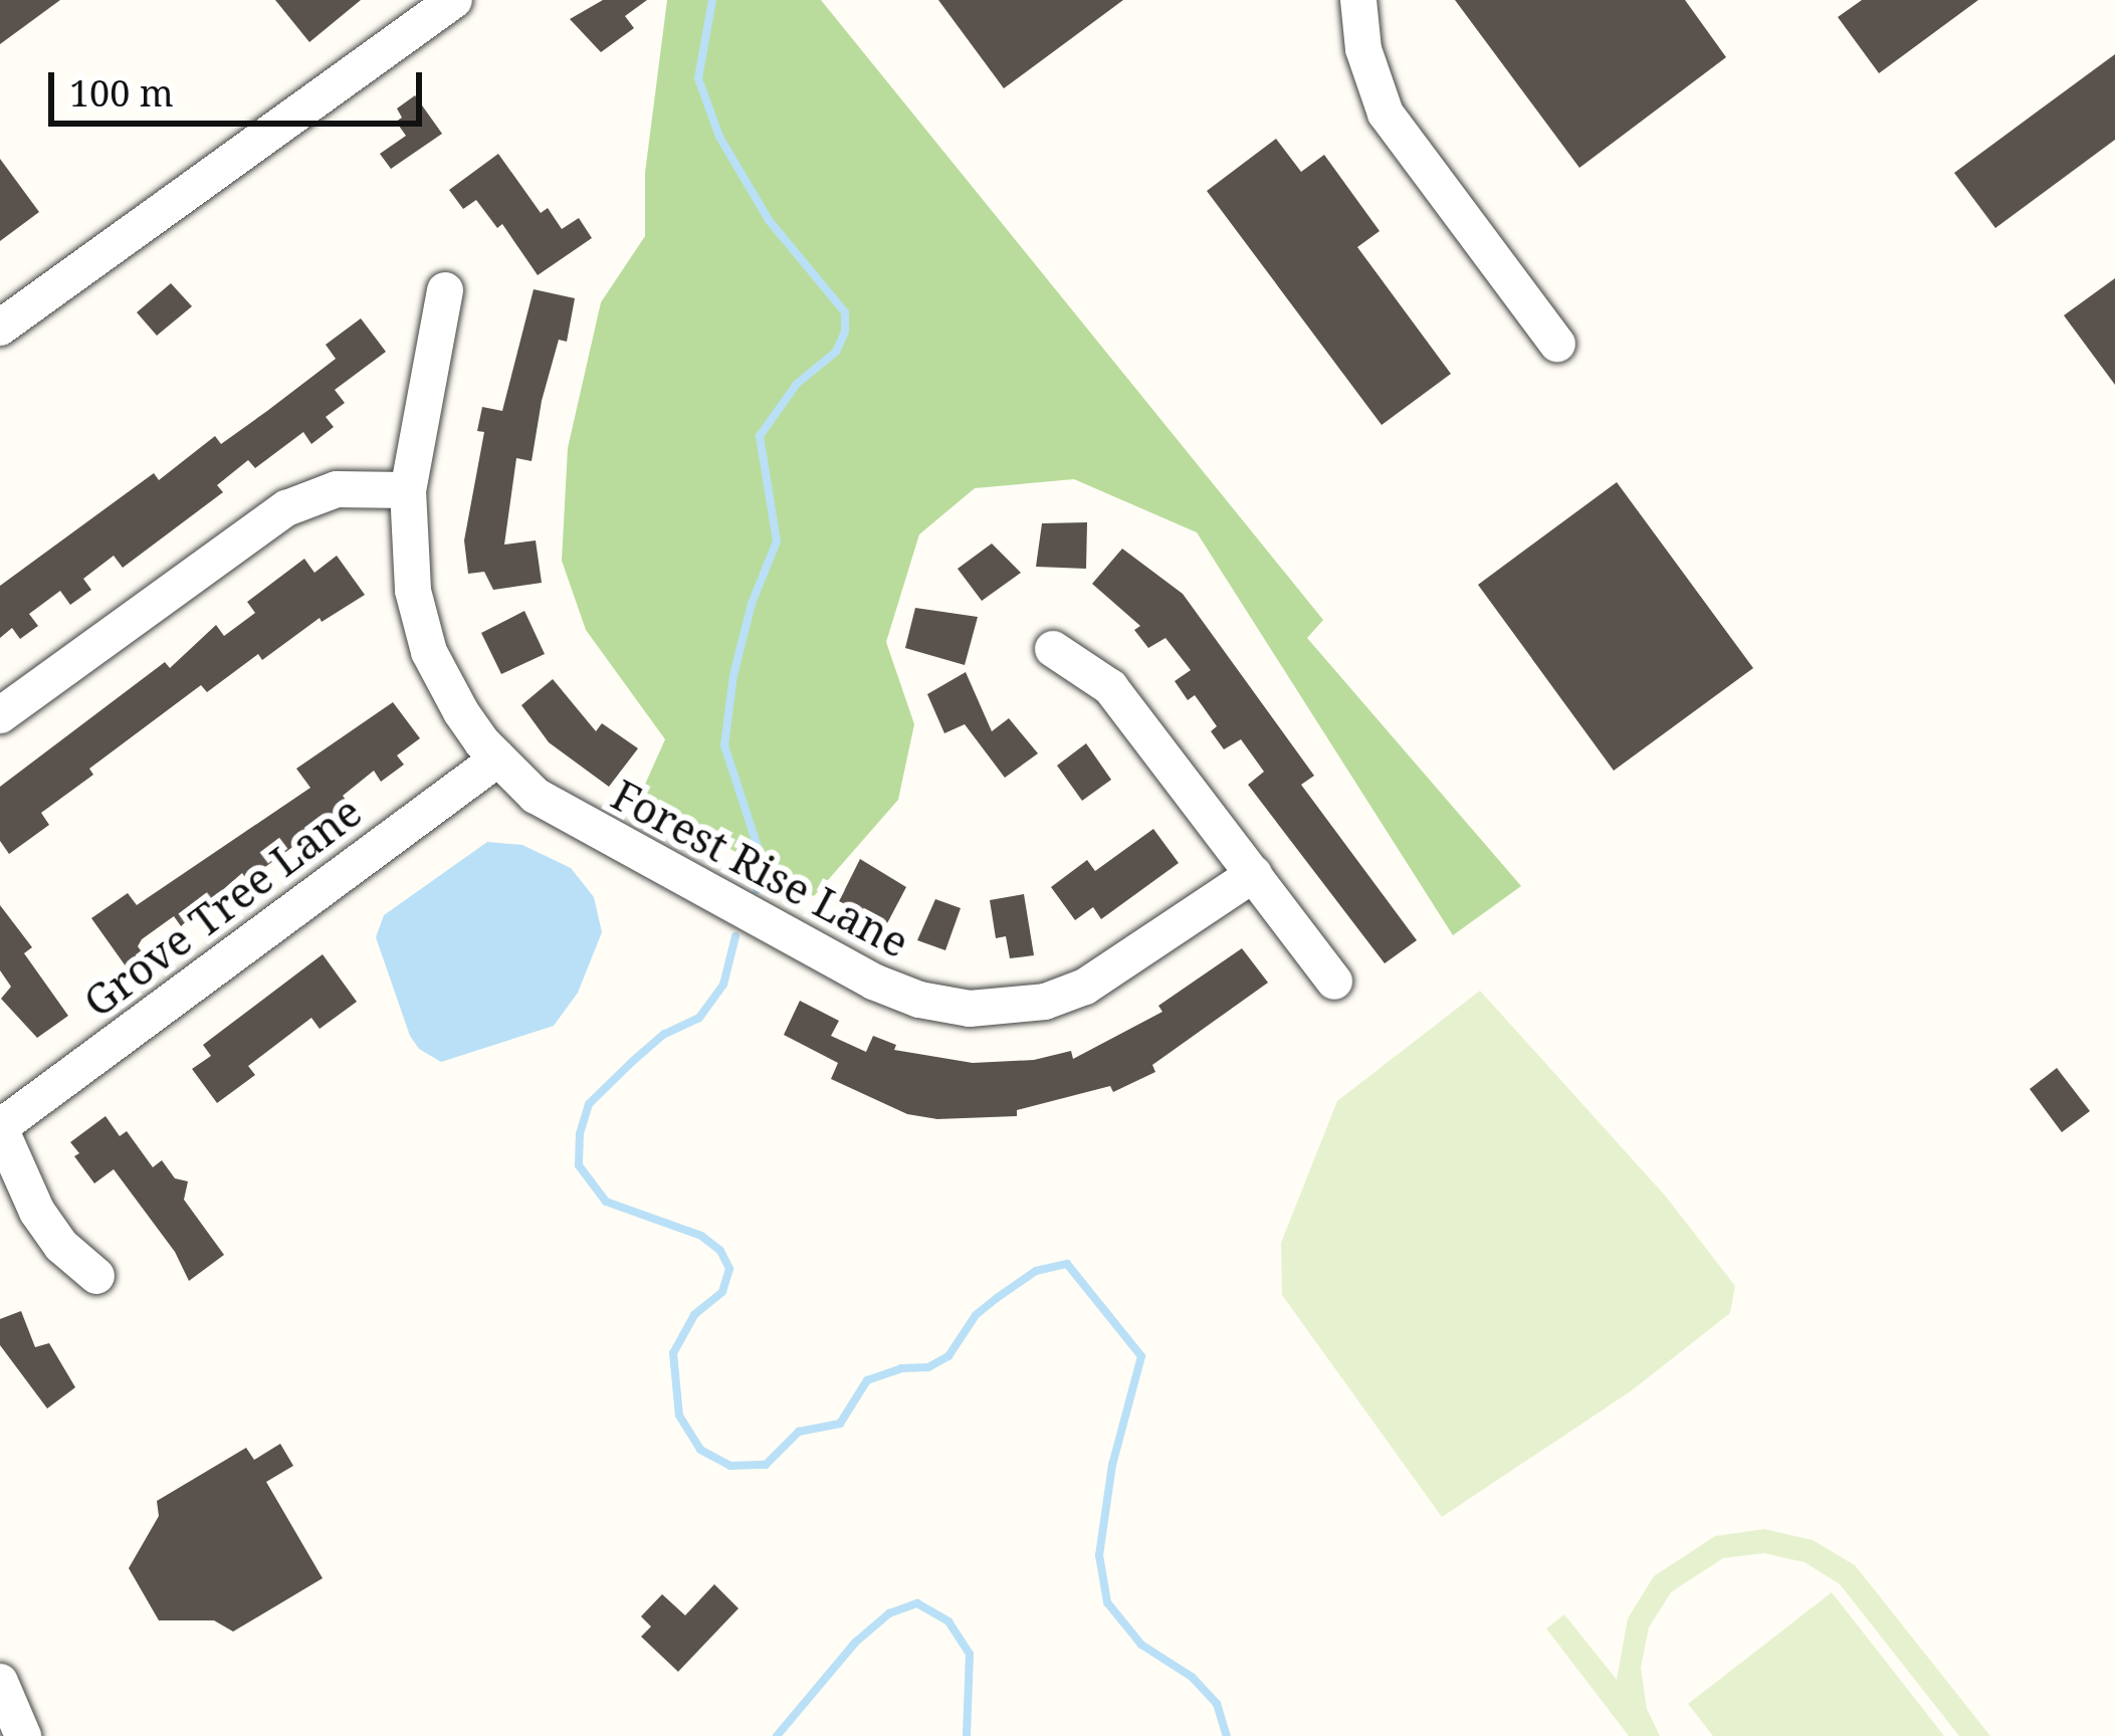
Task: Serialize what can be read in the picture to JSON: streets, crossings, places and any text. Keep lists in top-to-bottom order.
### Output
{
  "streets": {
    "street": ["Forest Rise Lane", "Grove Tree Lane"]
  },
  "crossings": [
    ["Forest Rise Lane", "Grove Tree Lane"]
  ],
  "scale_bar": "100 m"
}
